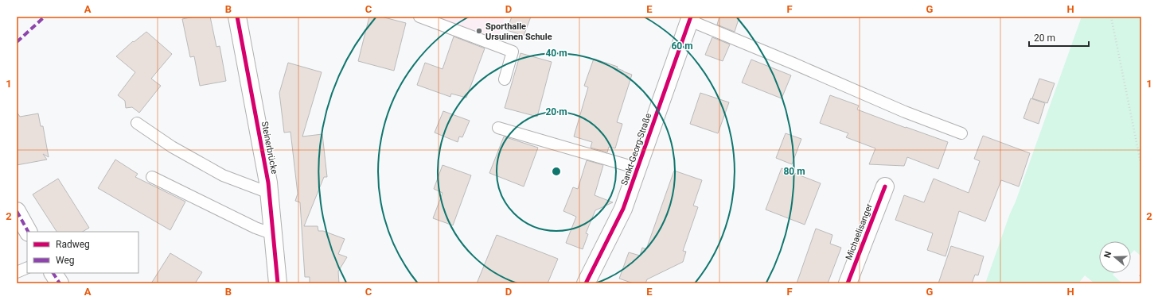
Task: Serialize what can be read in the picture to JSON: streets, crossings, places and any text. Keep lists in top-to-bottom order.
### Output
{
  "streets": {
    "street": ["Steinerbrücke", "Sankt-Georg-Straße", "Michaelisanger"]
  },
  "places": ["Sporthalle Ursulinen Schule"],
  "legend": ["Radweg", "Weg"],
  "scale_bar": "20 m",
  "north": "left",
  "grid": {
    "columns": [
      "A",
      "B",
      "C",
      "D",
      "E",
      "F",
      "G",
      "H"
    ],
    "rows": ["1", "2"]
  },
  "rings": [
    "60 m",
    "40 m",
    "20 m",
    "80 m"
  ]
}
